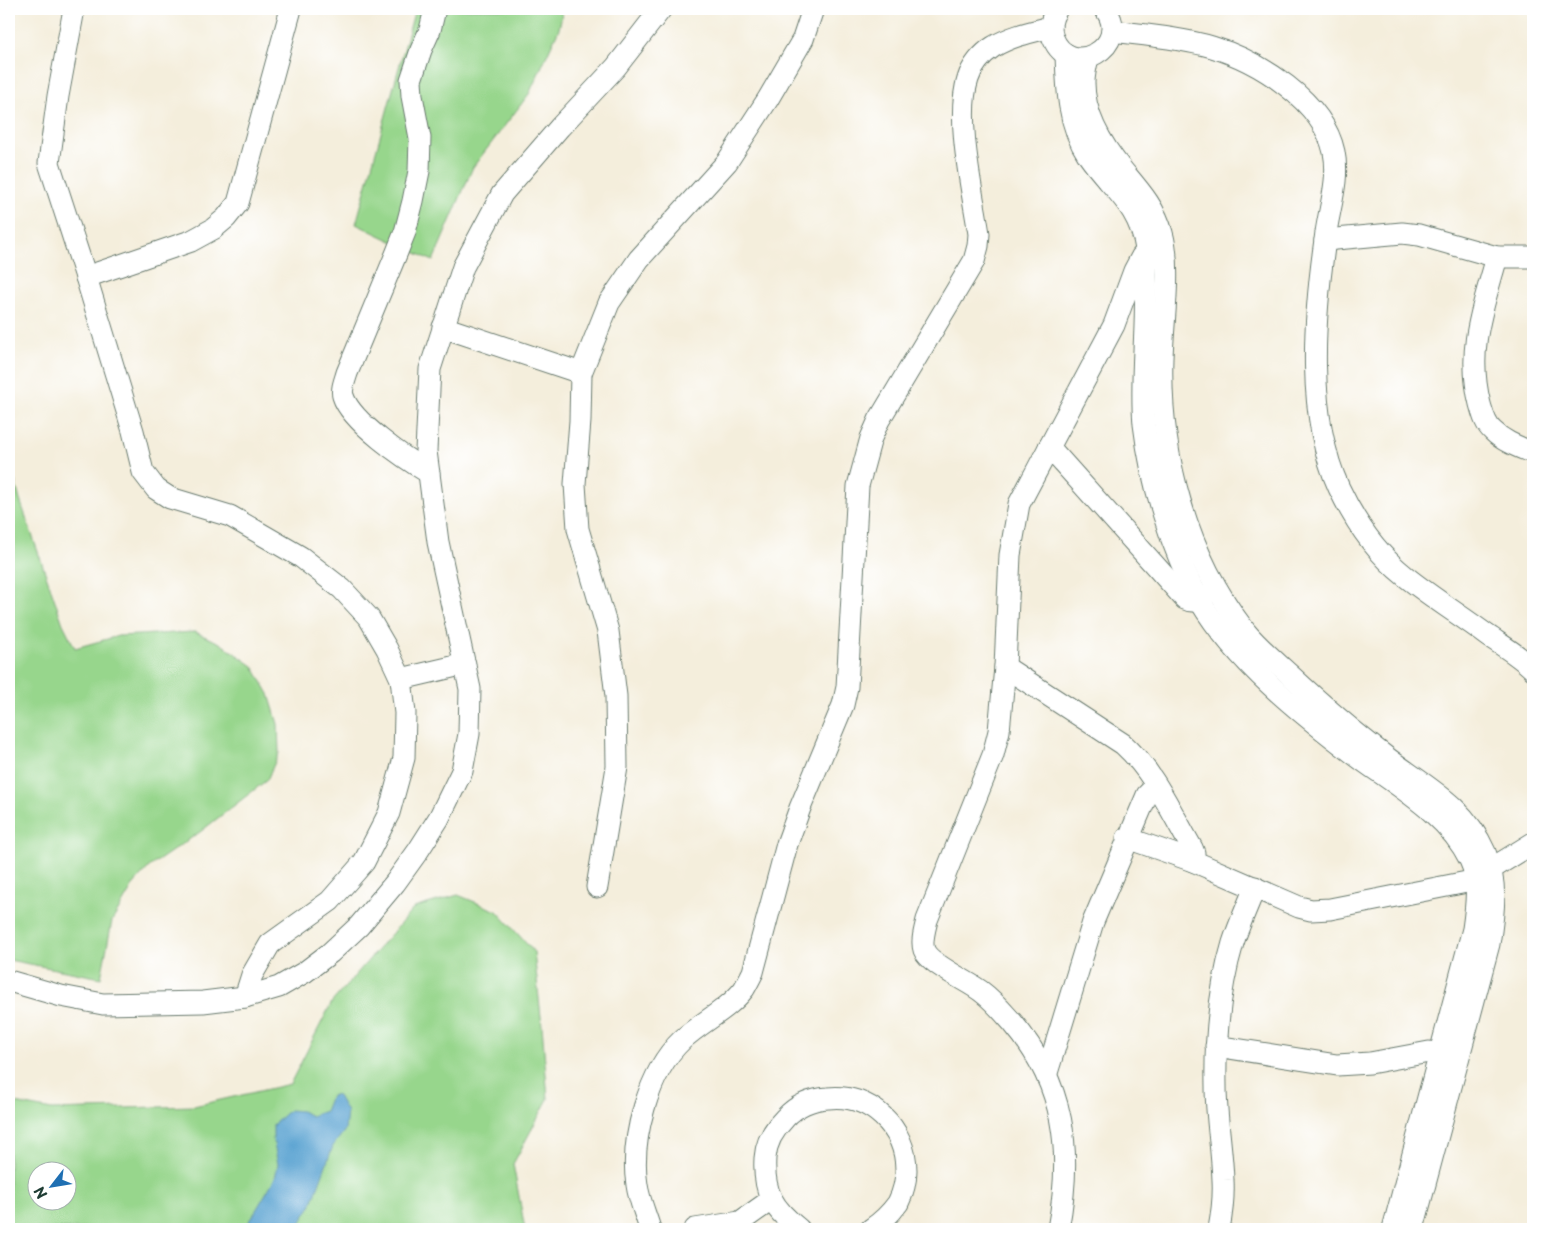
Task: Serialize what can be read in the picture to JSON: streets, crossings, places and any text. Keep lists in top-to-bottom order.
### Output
{
  "north": "bottom left"
}
